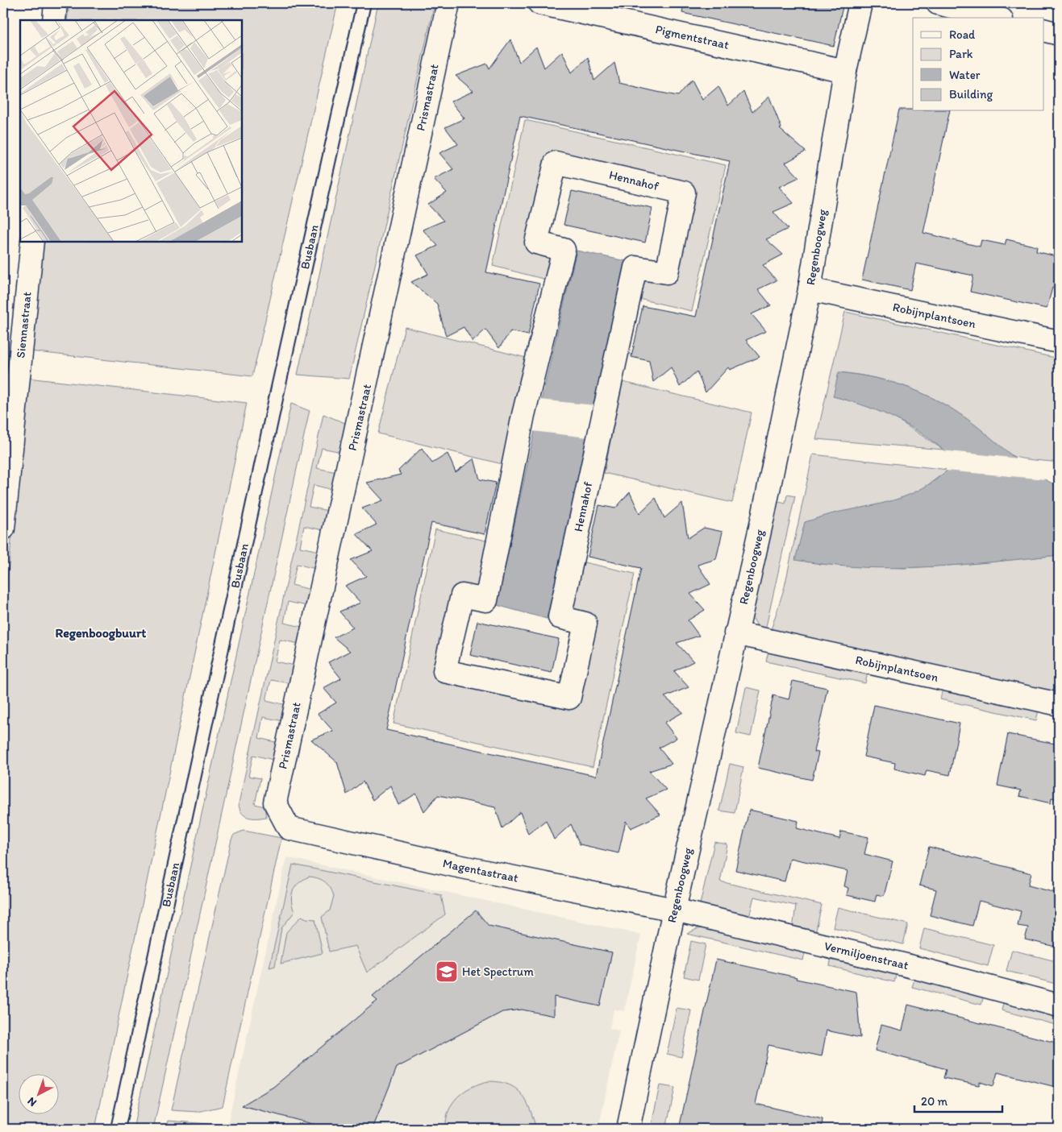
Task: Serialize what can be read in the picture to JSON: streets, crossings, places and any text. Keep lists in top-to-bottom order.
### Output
{
  "streets": {
    "street": [
      "Pigmentstraat",
      "Prismastraat",
      "Hennahof",
      "Regenboogweg",
      "Robijnplantsoen",
      "Siennastraat",
      "Magentastraat",
      "Vermiljoenstraat"
    ],
    "lane": ["Busbaan"]
  },
  "crossings": [
    ["Pigmentstraat", "Regenboogweg"],
    ["Prismastraat", "Magentastraat"],
    ["Regenboogweg", "Robijnplantsoen"],
    ["Regenboogweg", "Magentastraat"],
    ["Regenboogweg", "Vermiljoenstraat"],
    ["Magentastraat", "Vermiljoenstraat"]
  ],
  "districts": ["Regenboogbuurt"],
  "places": {
    "school or university": ["Het Spectrum"]
  },
  "legend": [
    "Road",
    "Park",
    "Water",
    "Building"
  ],
  "scale_bar": "20 m",
  "north": "bottom left"
}
